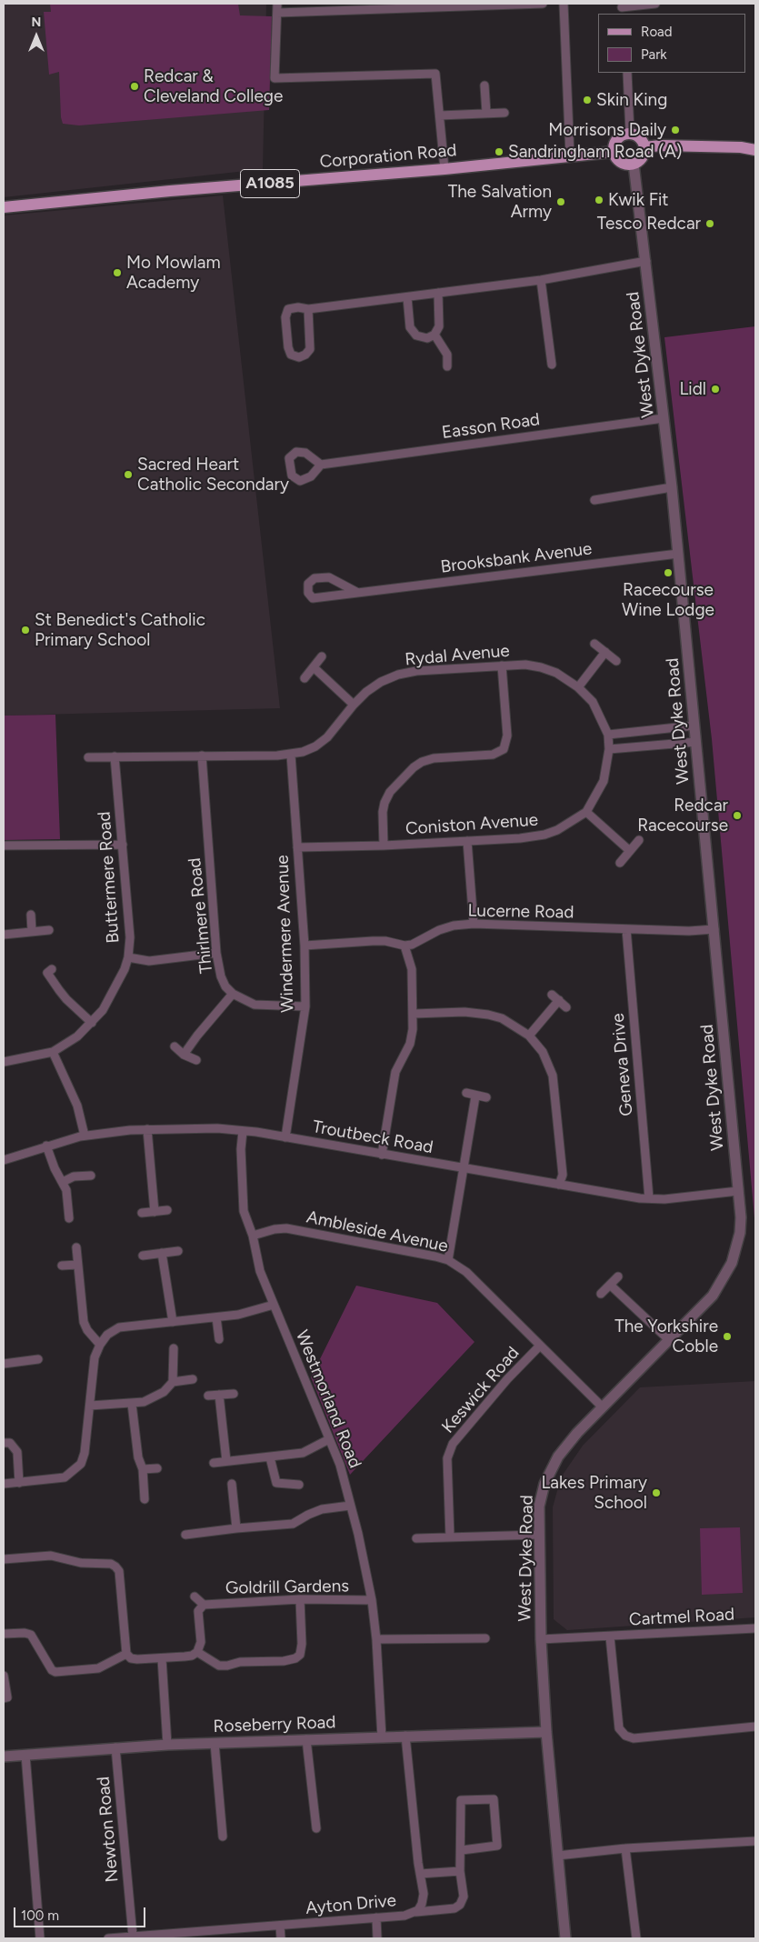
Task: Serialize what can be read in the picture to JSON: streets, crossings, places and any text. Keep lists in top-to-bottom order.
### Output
{
  "streets": {
    "main road": ["Corporation Road", "A1085"],
    "street": [
      "West Dyke Road",
      "Easson Road",
      "Brooksbank Avenue",
      "Rydal Avenue",
      "Coniston Avenue",
      "Buttermere Road",
      "Lucerne Road",
      "Thirlmere Road",
      "Windermere Avenue",
      "Geneva Drive",
      "Troutbeck Road",
      "Ambleside Avenue",
      "Keswick Road",
      "Westmorland Road",
      "Goldrill Gardens",
      "Cartmel Road",
      "Roseberry Road",
      "Newton Road",
      "Ayton Drive"
    ]
  },
  "crossings": [
    ["Corporation Road", "West Dyke Road"],
    ["West Dyke Road", "Easson Road"],
    ["West Dyke Road", "Brooksbank Avenue"],
    ["West Dyke Road", "Lucerne Road"],
    ["West Dyke Road", "Troutbeck Road"],
    ["West Dyke Road", "Ambleside Avenue"],
    ["West Dyke Road", "Cartmel Road"],
    ["West Dyke Road", "Roseberry Road"],
    ["Rydal Avenue", "Coniston Avenue"],
    ["Rydal Avenue", "Buttermere Road"],
    ["Rydal Avenue", "Thirlmere Road"],
    ["Rydal Avenue", "Windermere Avenue"],
    ["Coniston Avenue", "Windermere Avenue"],
    ["Lucerne Road", "Geneva Drive"],
    ["Thirlmere Road", "Windermere Avenue"],
    ["Windermere Avenue", "Troutbeck Road"],
    ["Geneva Drive", "Troutbeck Road"],
    ["Troutbeck Road", "Westmorland Road"],
    ["Ambleside Avenue", "Keswick Road"],
    ["Ambleside Avenue", "Westmorland Road"],
    ["Westmorland Road", "Goldrill Gardens"],
    ["Westmorland Road", "Roseberry Road"],
    ["Roseberry Road", "Newton Road"],
    ["Roseberry Road", "Ayton Drive"],
    ["Newton Road", "Ayton Drive"]
  ],
  "places": [
    "Redcar & Cleveland College",
    "Skin King",
    "Morrisons Daily",
    "Sandringham Road (A)",
    "Kwik Fit",
    "The Salvation Army",
    "Tesco Redcar",
    "Mo Mowlam Academy",
    "Lidl",
    "Sacred Heart Catholic Secondary",
    "Racecourse Wine Lodge",
    "St Benedict's Catholic Primary School",
    "Redcar Racecourse",
    "The Yorkshire Coble",
    "Lakes Primary School"
  ],
  "legend": ["Road", "Park"],
  "scale_bar": "100 m",
  "north": "top"
}
